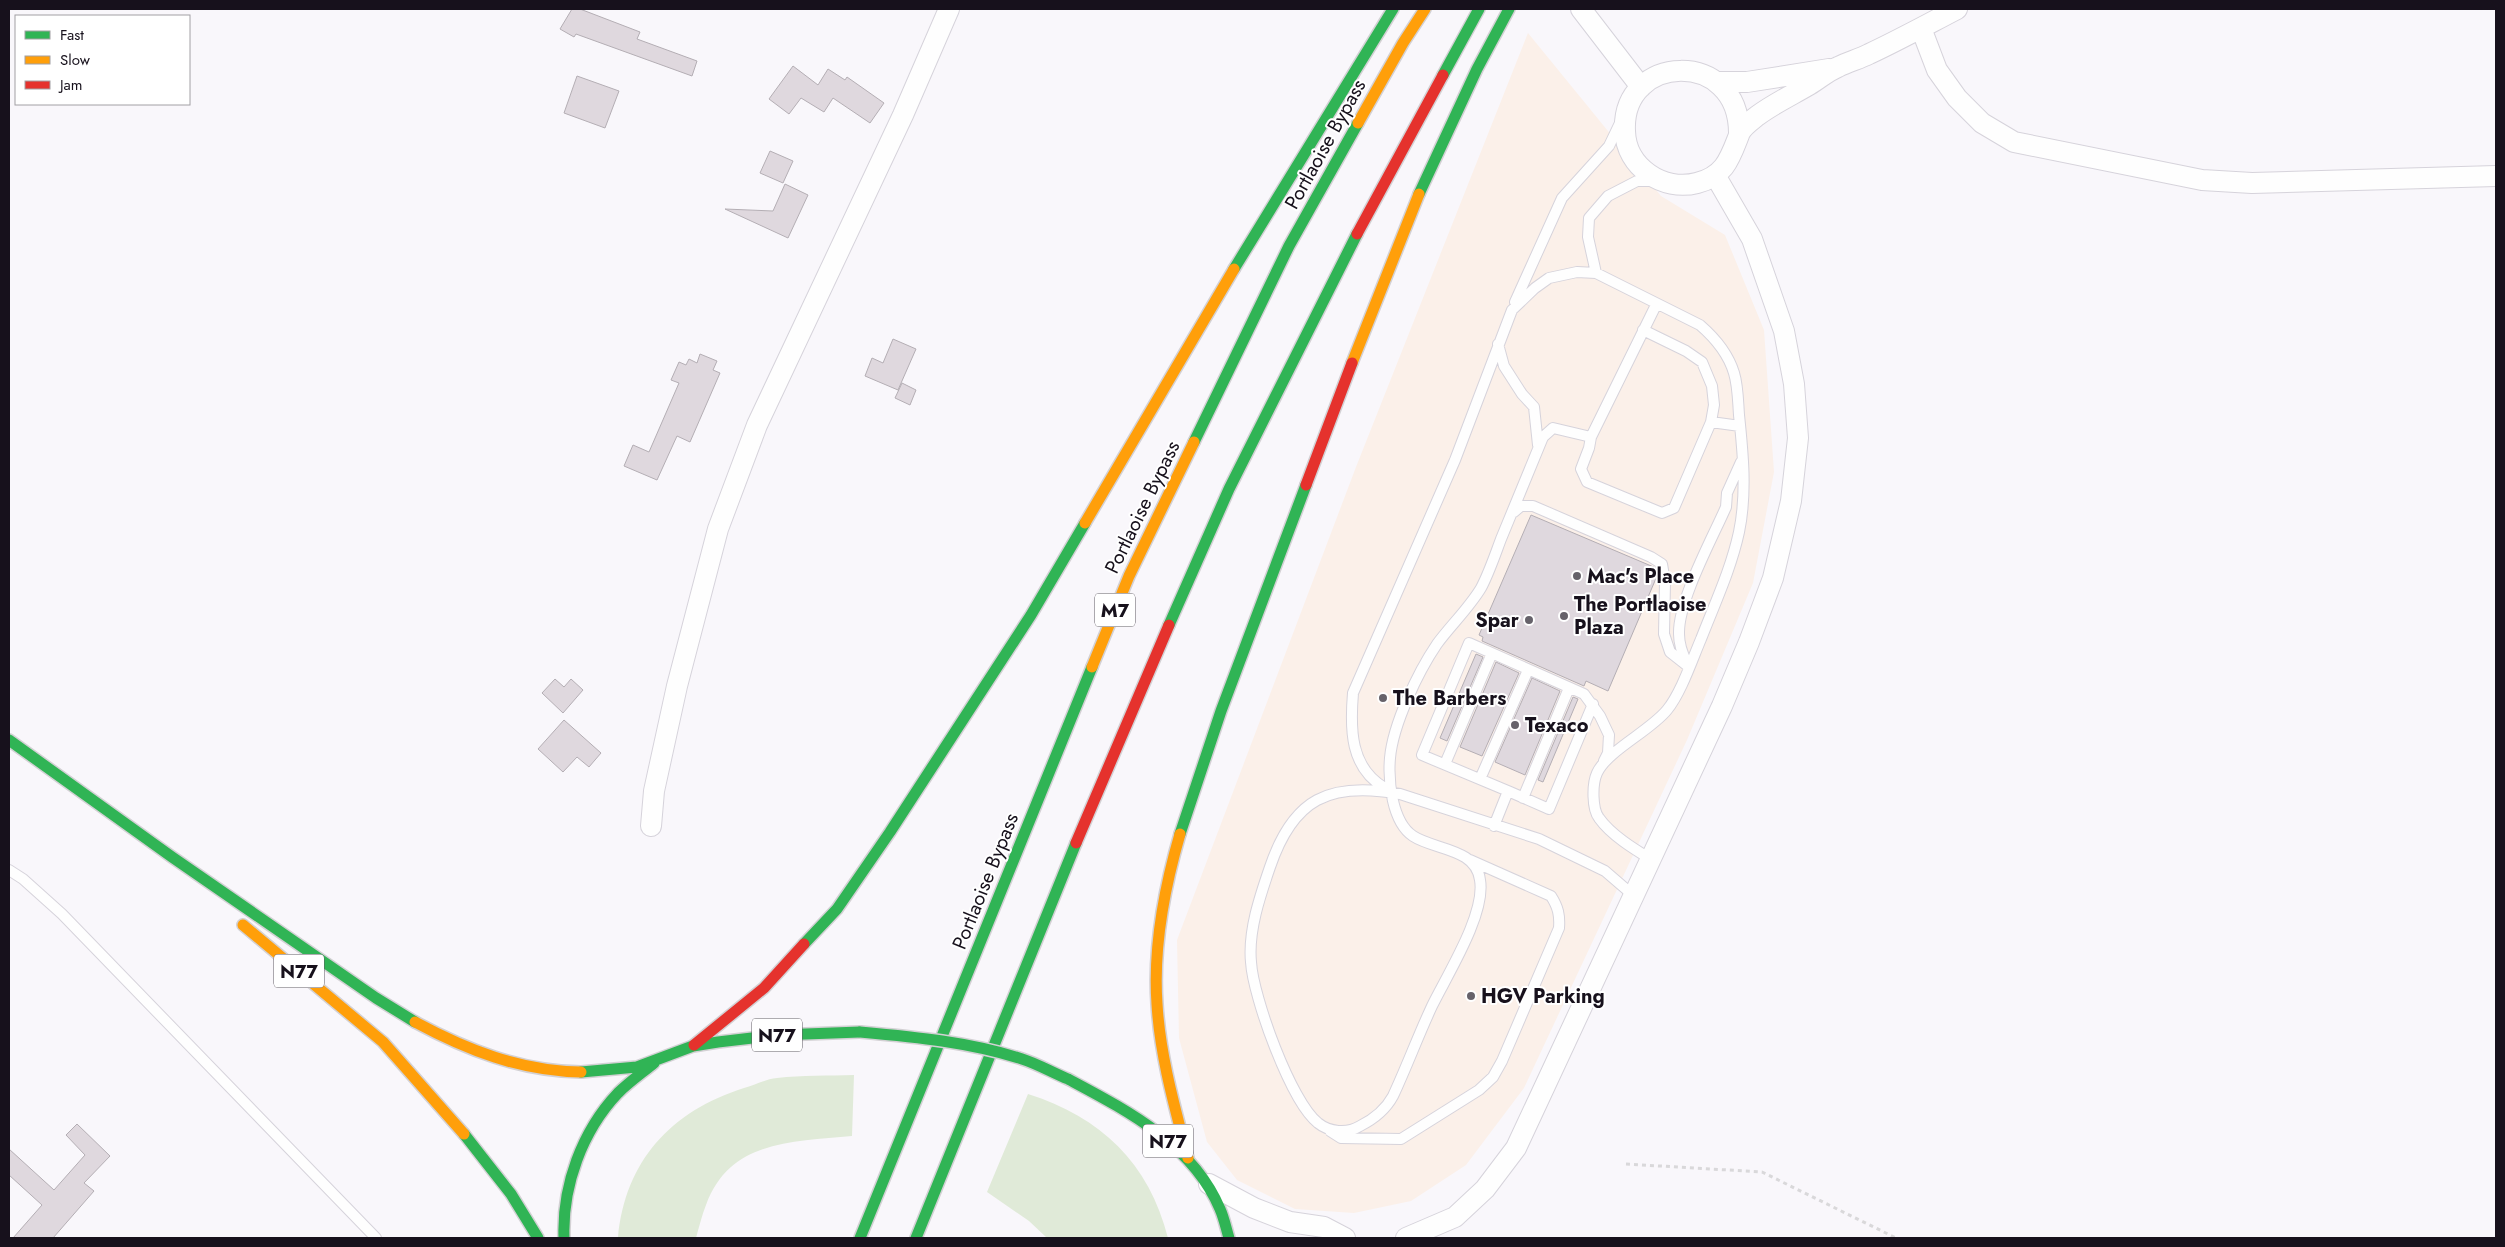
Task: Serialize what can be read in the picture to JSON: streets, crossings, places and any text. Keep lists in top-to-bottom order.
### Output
{
  "streets": {
    "main road": ["Portlaoise Bypass", "M7", "N77"]
  },
  "places": [
    "Mac's Place",
    "The Portlaoise Plaza",
    "Spar",
    "The Barbers",
    "Texaco",
    "HGV Parking"
  ],
  "legend": ["Fast", "Slow", "Jam"]
}
